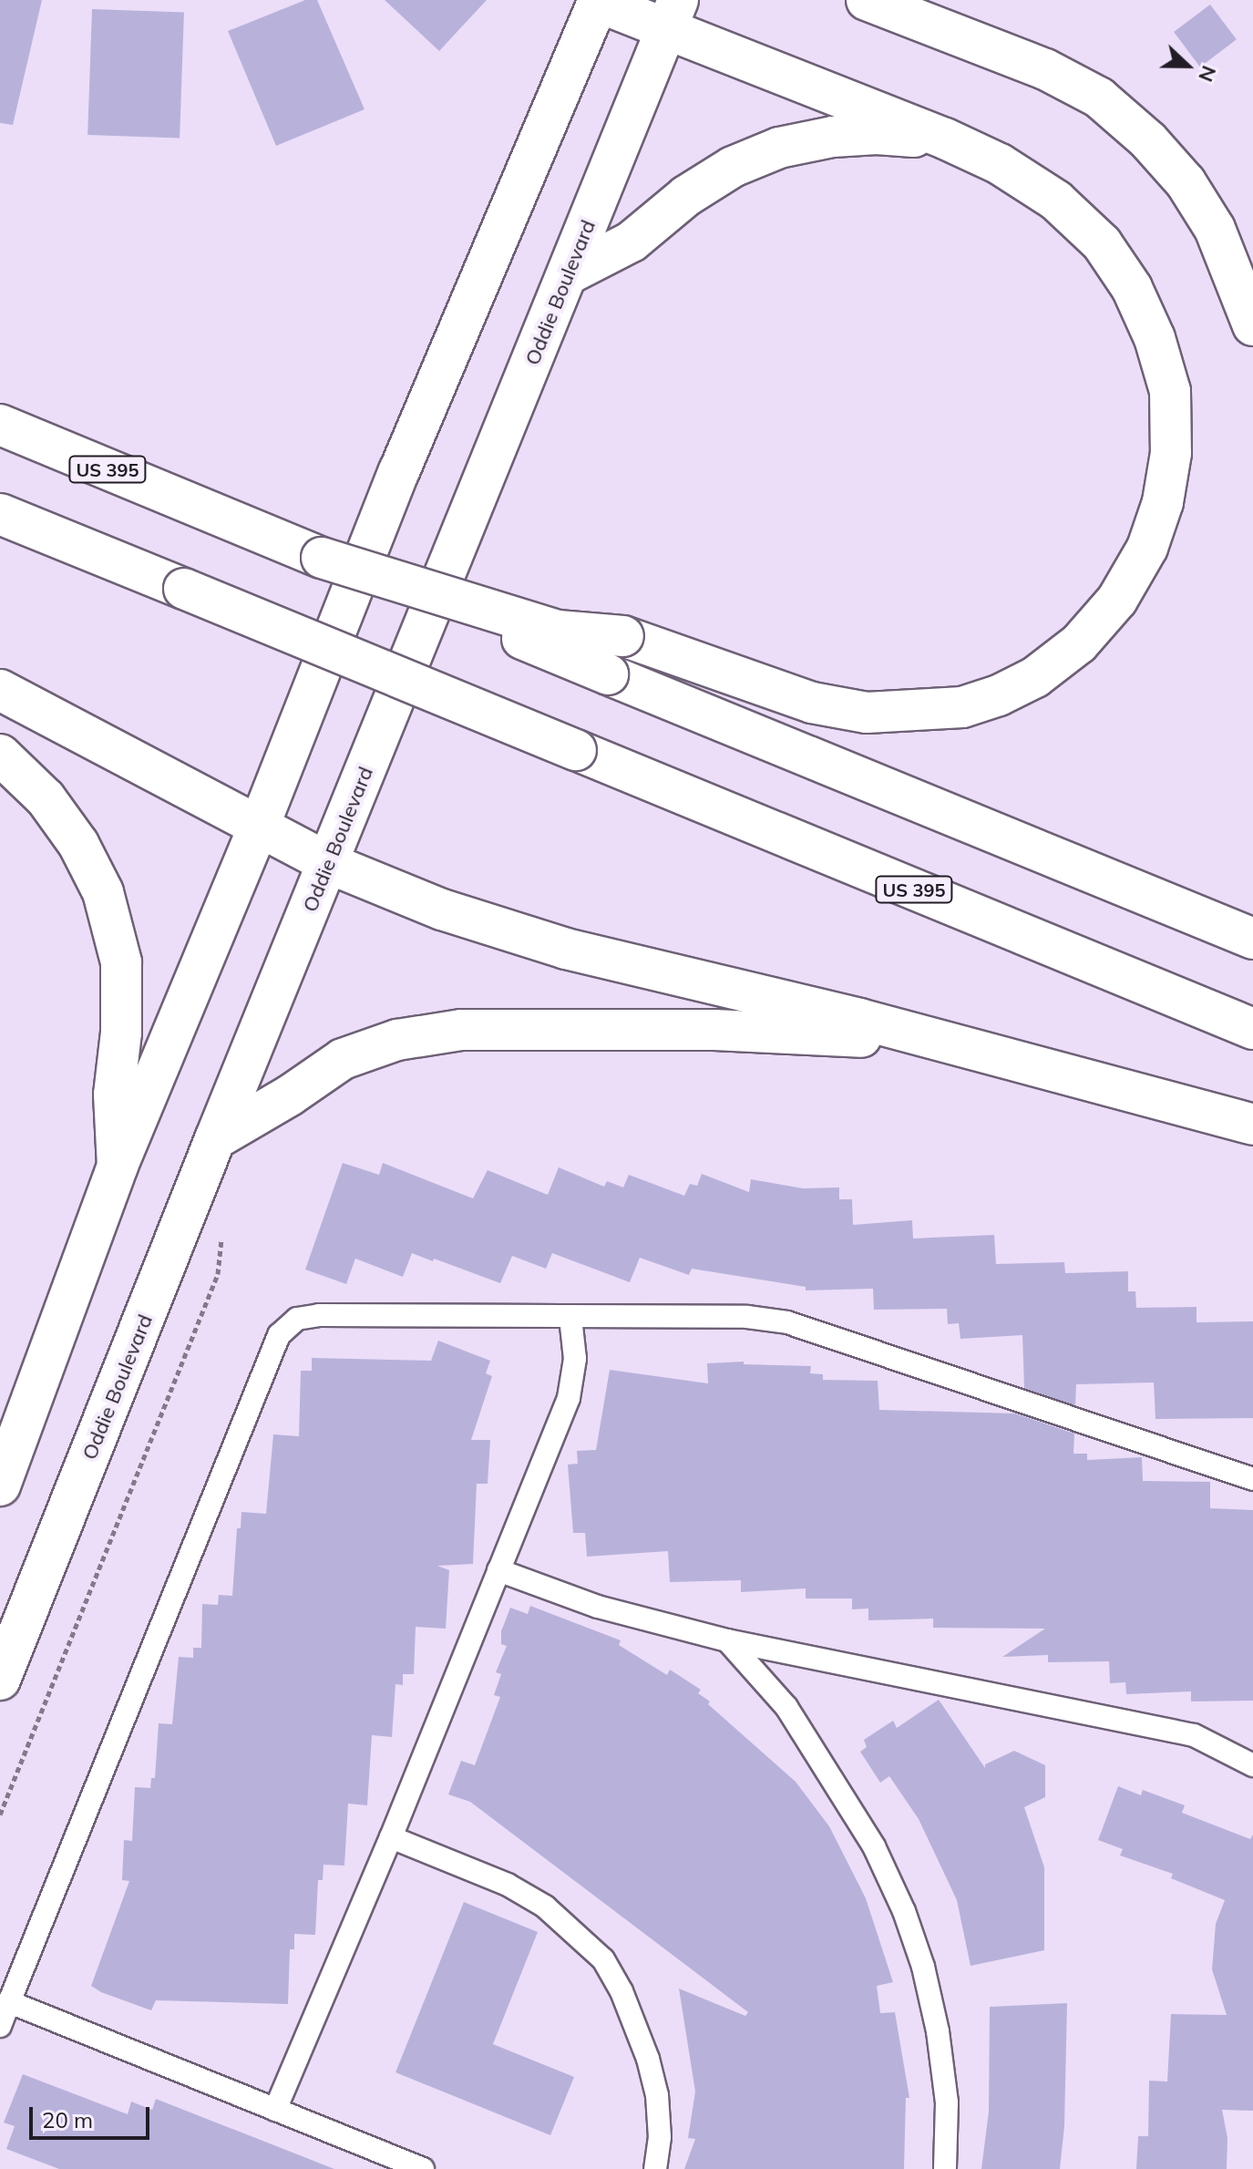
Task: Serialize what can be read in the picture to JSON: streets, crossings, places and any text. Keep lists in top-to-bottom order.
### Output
{
  "streets": {
    "main road": ["Oddie Boulevard", "US 395"]
  },
  "scale_bar": "20 m",
  "north": "right"
}
